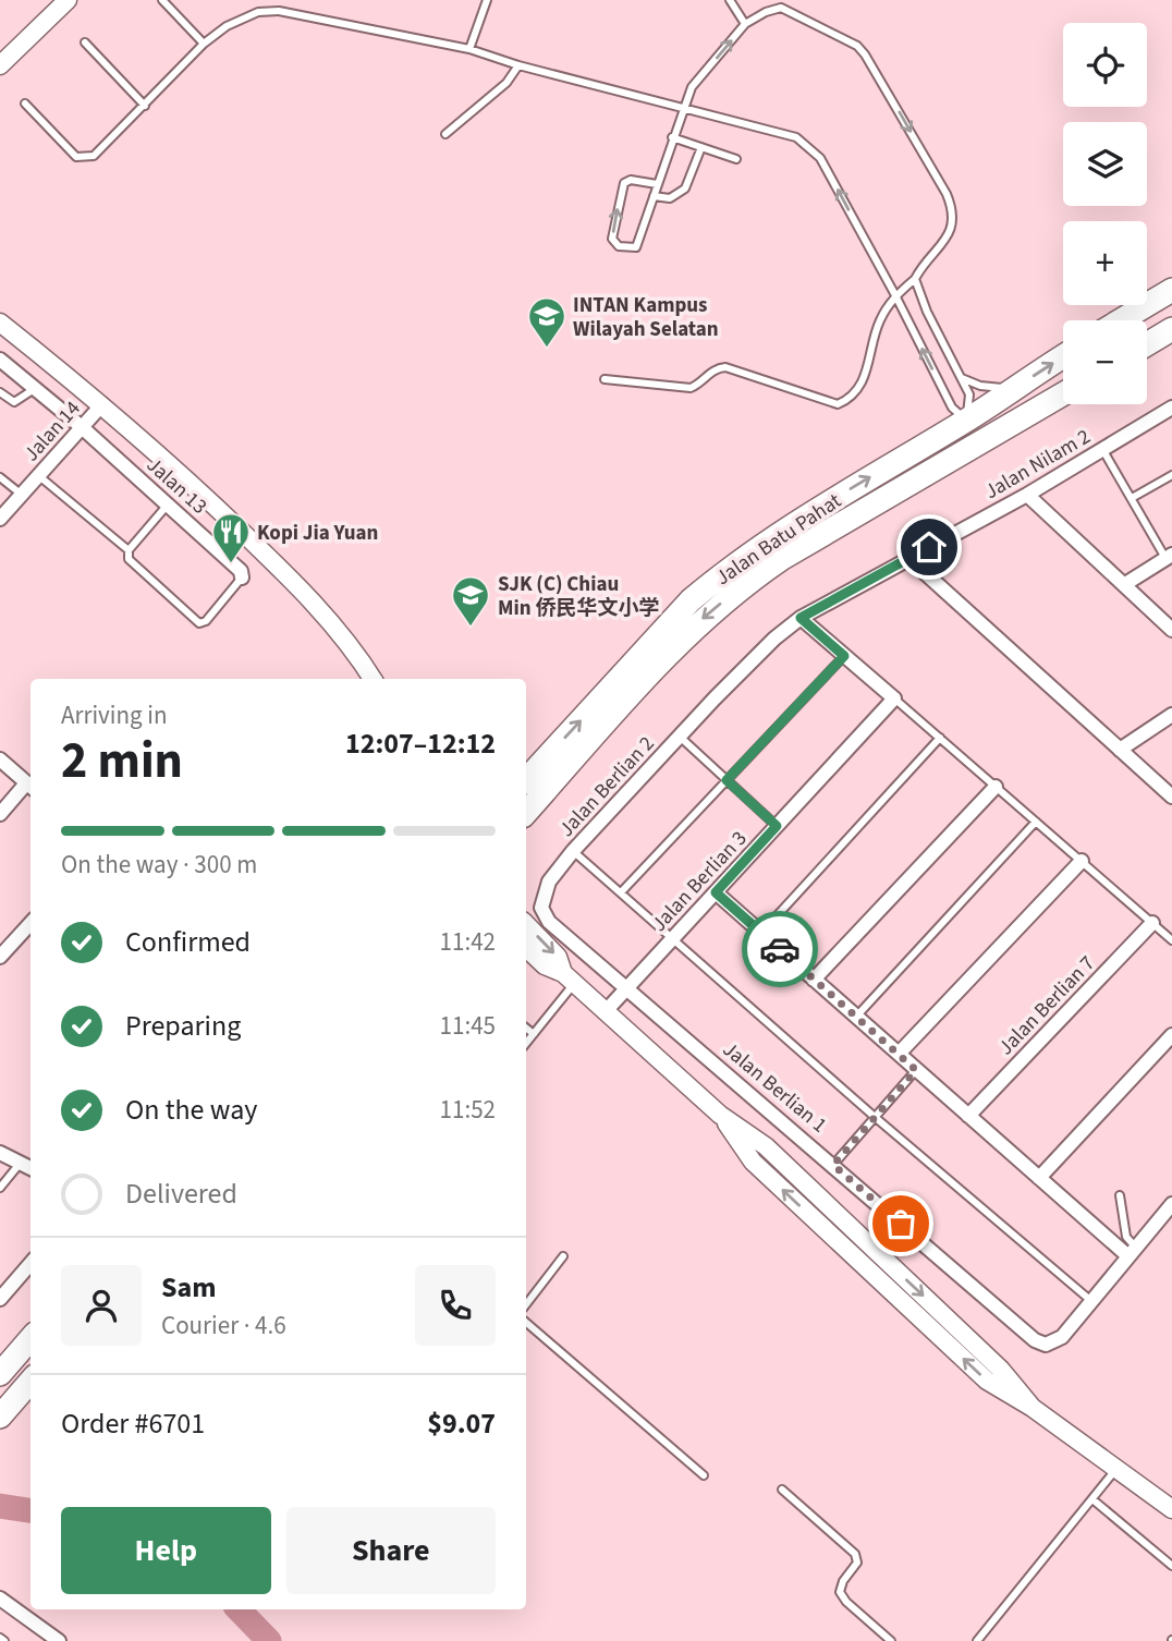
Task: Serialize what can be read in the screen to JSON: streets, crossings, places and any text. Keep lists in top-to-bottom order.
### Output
{
  "streets": {
    "highway": ["Jalan Batu Pahat"],
    "street": [
      "Jalan 14",
      "Jalan Nilam 2",
      "Jalan 13",
      "Jalan Berlian 2",
      "Jalan Berlian 3",
      "Jalan Berlian 7",
      "Jalan Berlian 1"
    ]
  },
  "crossings": [
    ["Jalan 14", "Jalan 13"],
    ["Jalan Nilam 2", "Jalan Berlian 2"],
    ["Jalan Berlian 2", "Jalan Berlian 3"],
    ["Jalan Berlian 2", "Jalan Berlian 1"],
    ["Jalan Berlian 3", "Jalan Berlian 1"]
  ],
  "places": {
    "school or university": ["INTAN Kampus Wilayah Selatan", "SJK (C) Chiau Min 侨民华文小学"],
    "restaurant": ["Kopi Jia Yuan"]
  },
  "page": {
    "map_buttons": ["+", "−"],
    "heading": ["2 min", "Arriving in", "12:07–12:12"],
    "panel": [
      "Sam",
      "Courier · 4.6",
      "Order #6701",
      "$9.07"
    ],
    "bar": "On the way · 300 m",
    "list": [
      ["Confirmed", "11:42"],
      ["Preparing", "11:45"],
      ["On the way", "11:52"],
      "Delivered"
    ],
    "buttons": ["Help", "Share"]
  }
}
